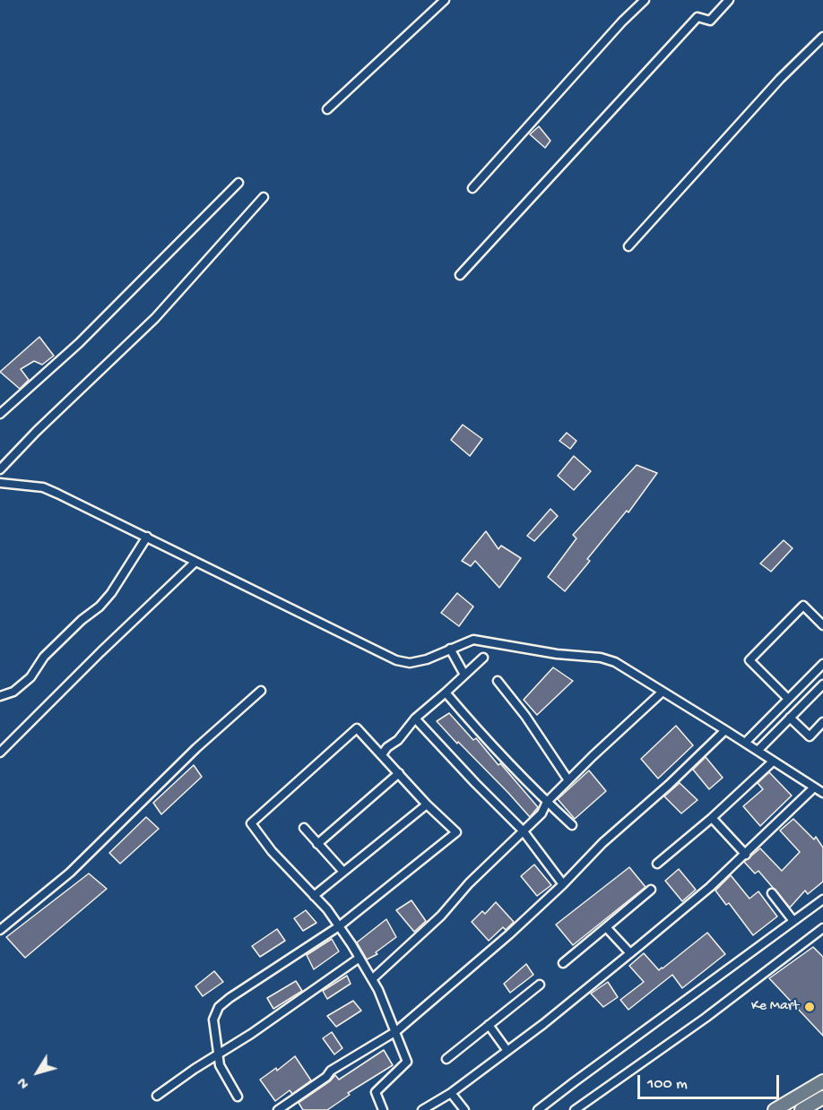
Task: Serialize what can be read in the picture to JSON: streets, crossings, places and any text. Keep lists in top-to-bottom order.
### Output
{
  "places": ["Ke Mart"],
  "scale_bar": "100 m",
  "north": "bottom left"
}
